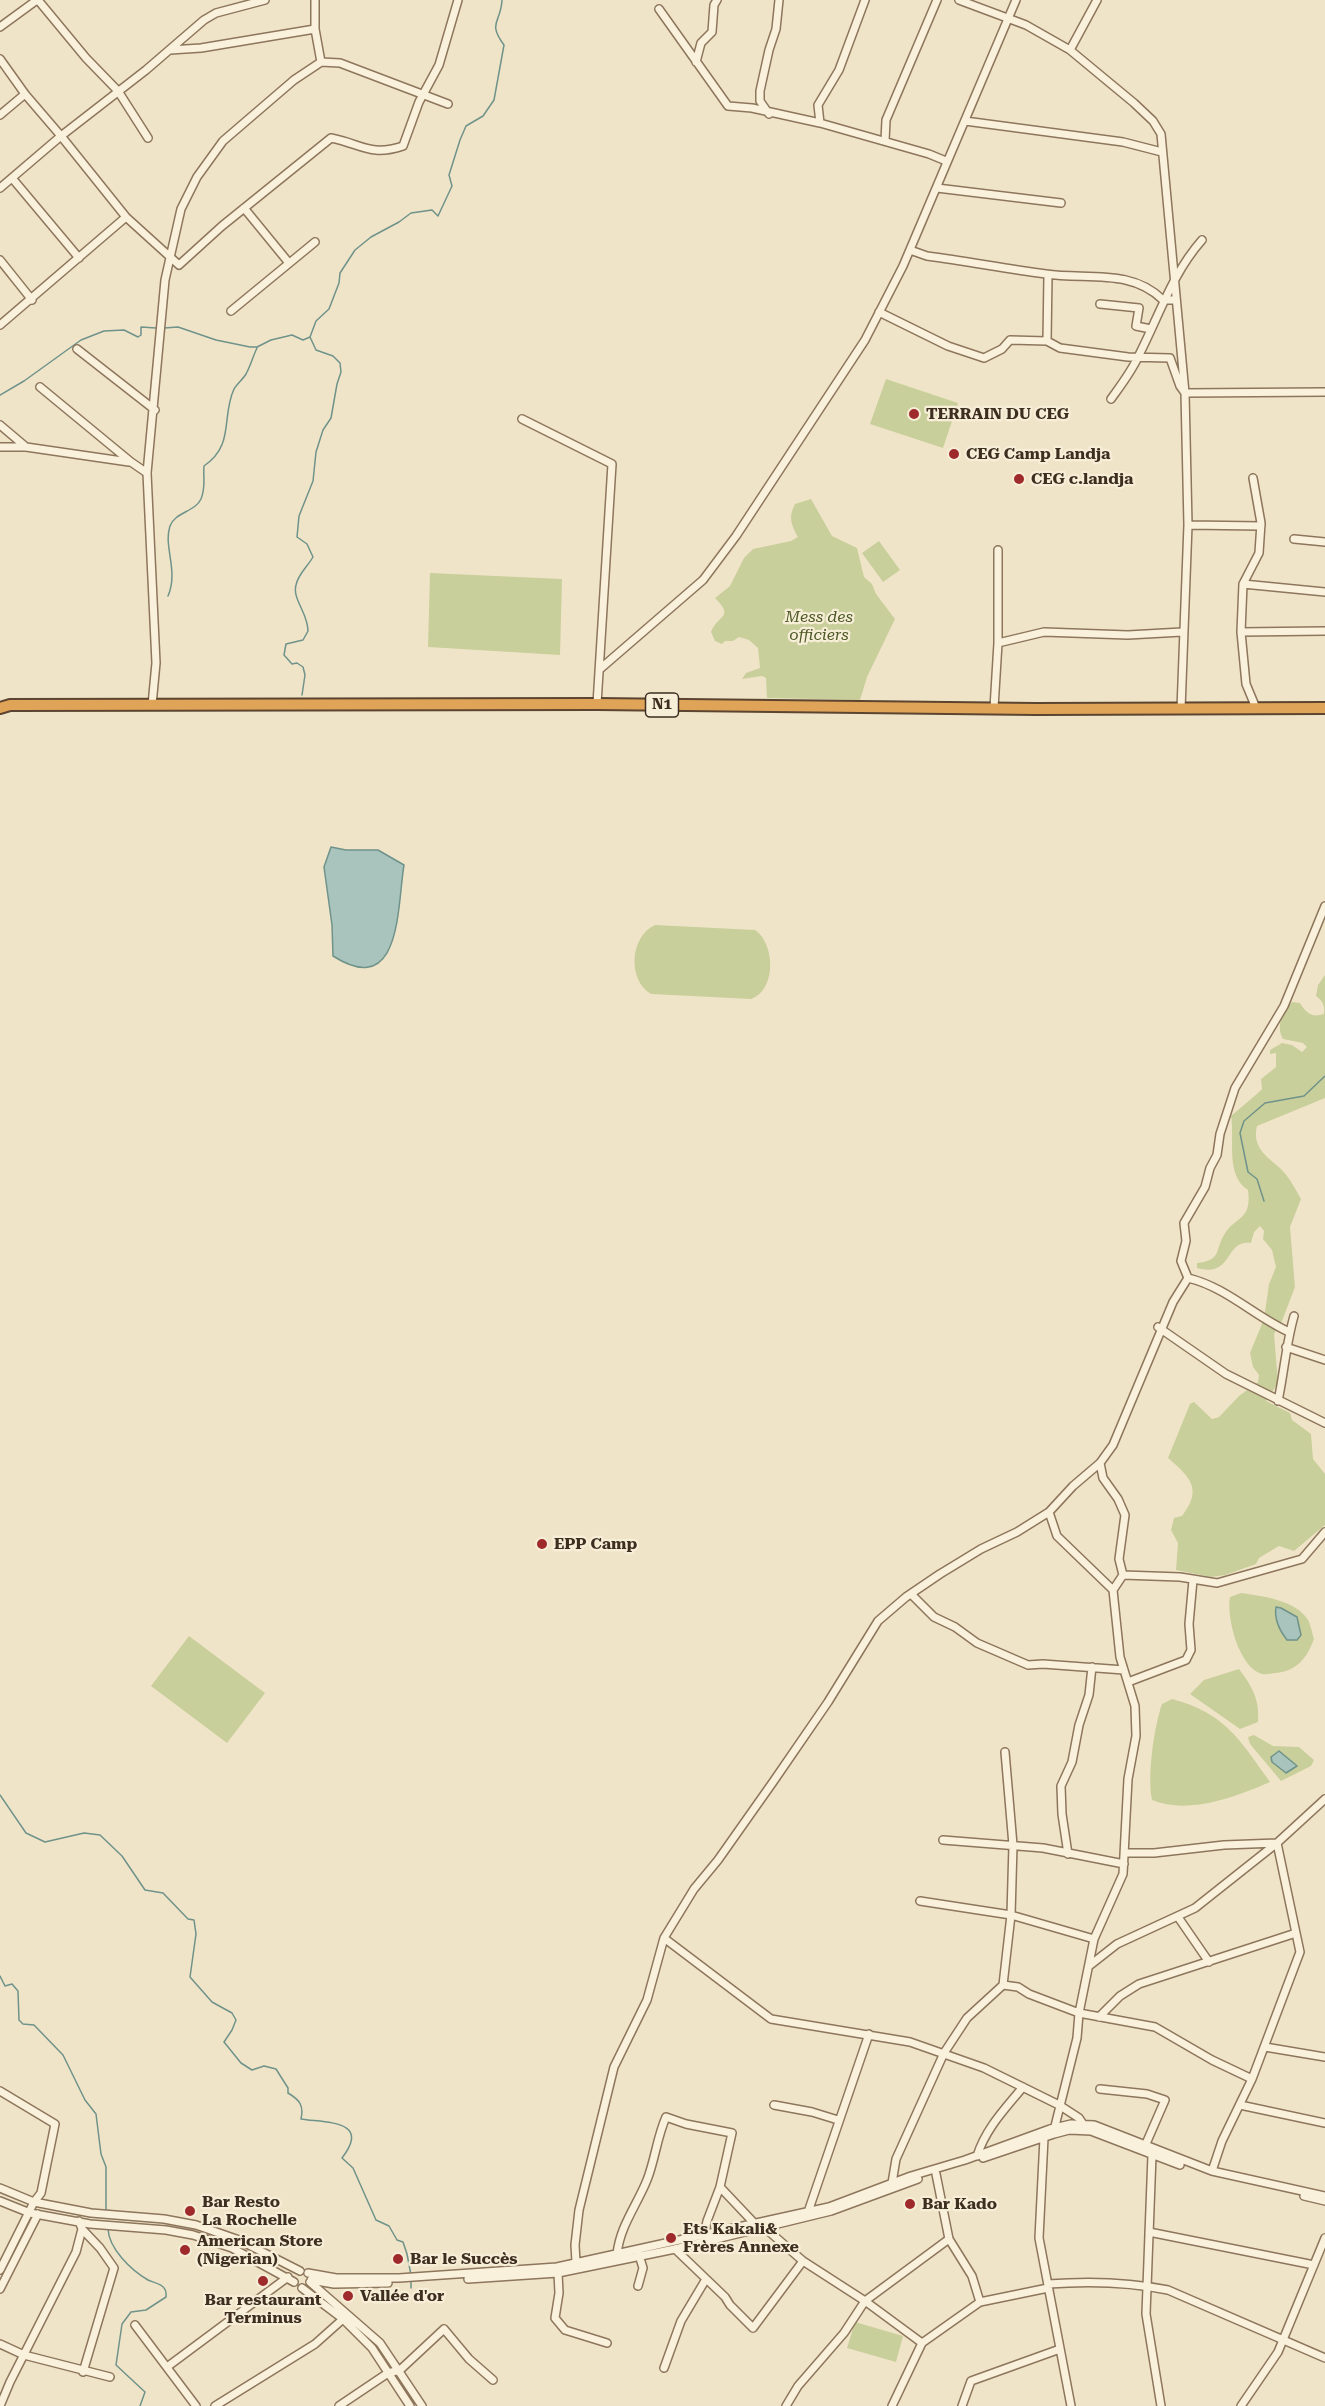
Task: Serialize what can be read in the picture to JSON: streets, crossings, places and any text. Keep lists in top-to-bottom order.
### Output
{
  "streets": {
    "highway": ["N1"]
  },
  "parks": ["Mess des officiers"],
  "places": [
    "TERRAIN DU CEG",
    "CEG Camp Landja",
    "CEG c.landja",
    "EPP Camp",
    "Bar Kado",
    "Bar Resto La Rochelle",
    "Ets Kakali& Frères Annexe",
    "American Store (Nigerian)",
    "Bar le Succès",
    "Bar restaurant Terminus",
    "Vallée d'or"
  ]
}
